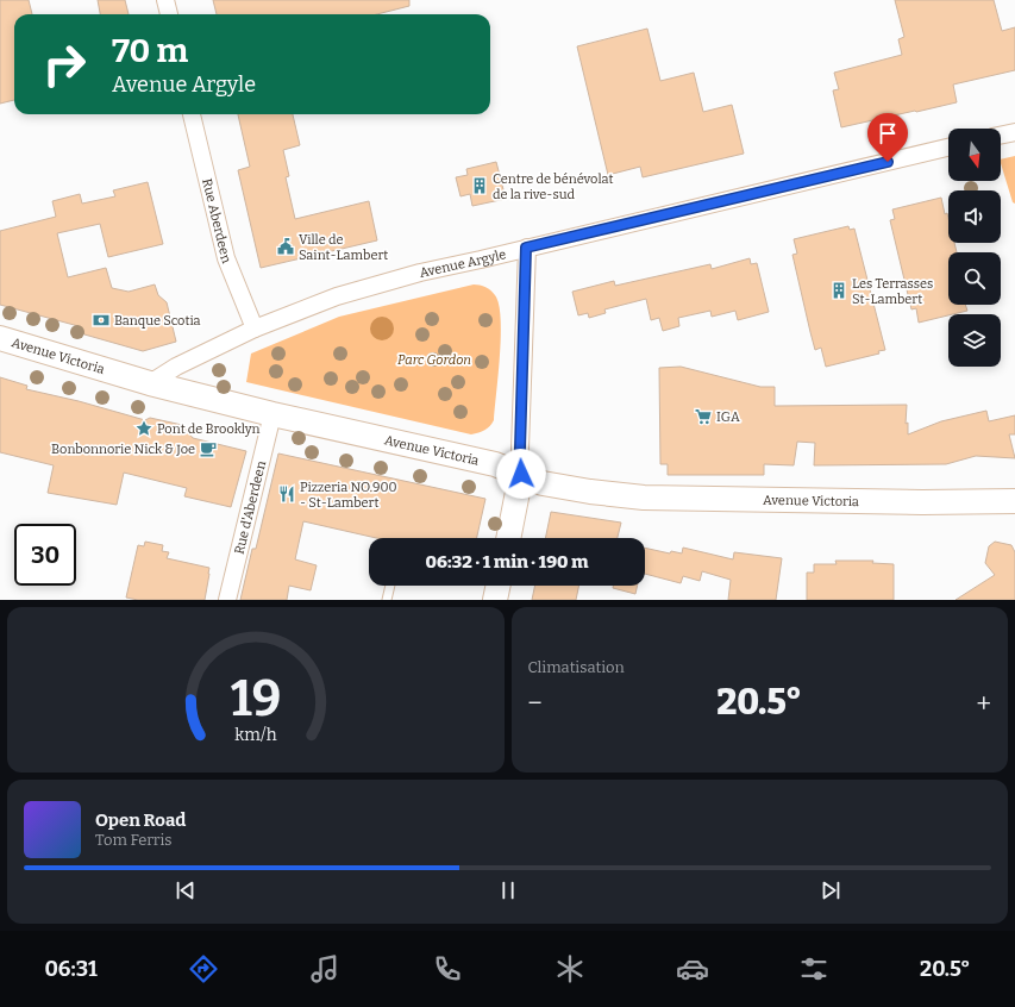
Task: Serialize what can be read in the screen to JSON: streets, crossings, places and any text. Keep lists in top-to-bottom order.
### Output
{
  "streets": {
    "street": [
      "Rue Aberdeen",
      "Avenue Argyle",
      "Avenue Victoria",
      "Rue d'Aberdeen"
    ]
  },
  "crossings": [
    ["Rue Aberdeen", "Avenue Argyle"],
    ["Avenue Argyle", "Avenue Victoria"],
    ["Avenue Victoria", "Rue d'Aberdeen"]
  ],
  "parks": ["Parc Gordon"],
  "places": {
    "building": ["Centre de bénévolat de la rive-sud", "Les Terrasses St-Lambert"],
    "public building": ["Ville de Saint-Lambert"],
    "bank": ["Banque Scotia"],
    "supermarket": ["IGA"],
    "place": ["Pont de Brooklyn"],
    "cafe": ["Bonbonnorie Nick & Joe"],
    "restaurant": ["Pizzeria NO.900 - St-Lambert"]
  },
  "north": "bottom",
  "page": {
    "turn": ["70 m", "Avenue Argyle"],
    "limit": "30",
    "trip": "06:32 · 1 min · 190 m",
    "tile": "Climatisation",
    "heat": ["−", "20.5°", "+"],
    "song": ["Open Road", "Tom Ferris"],
    "tabs": ["06:31", "20.5°"],
    "gauge": ["19", "km/h"]
  }
}
